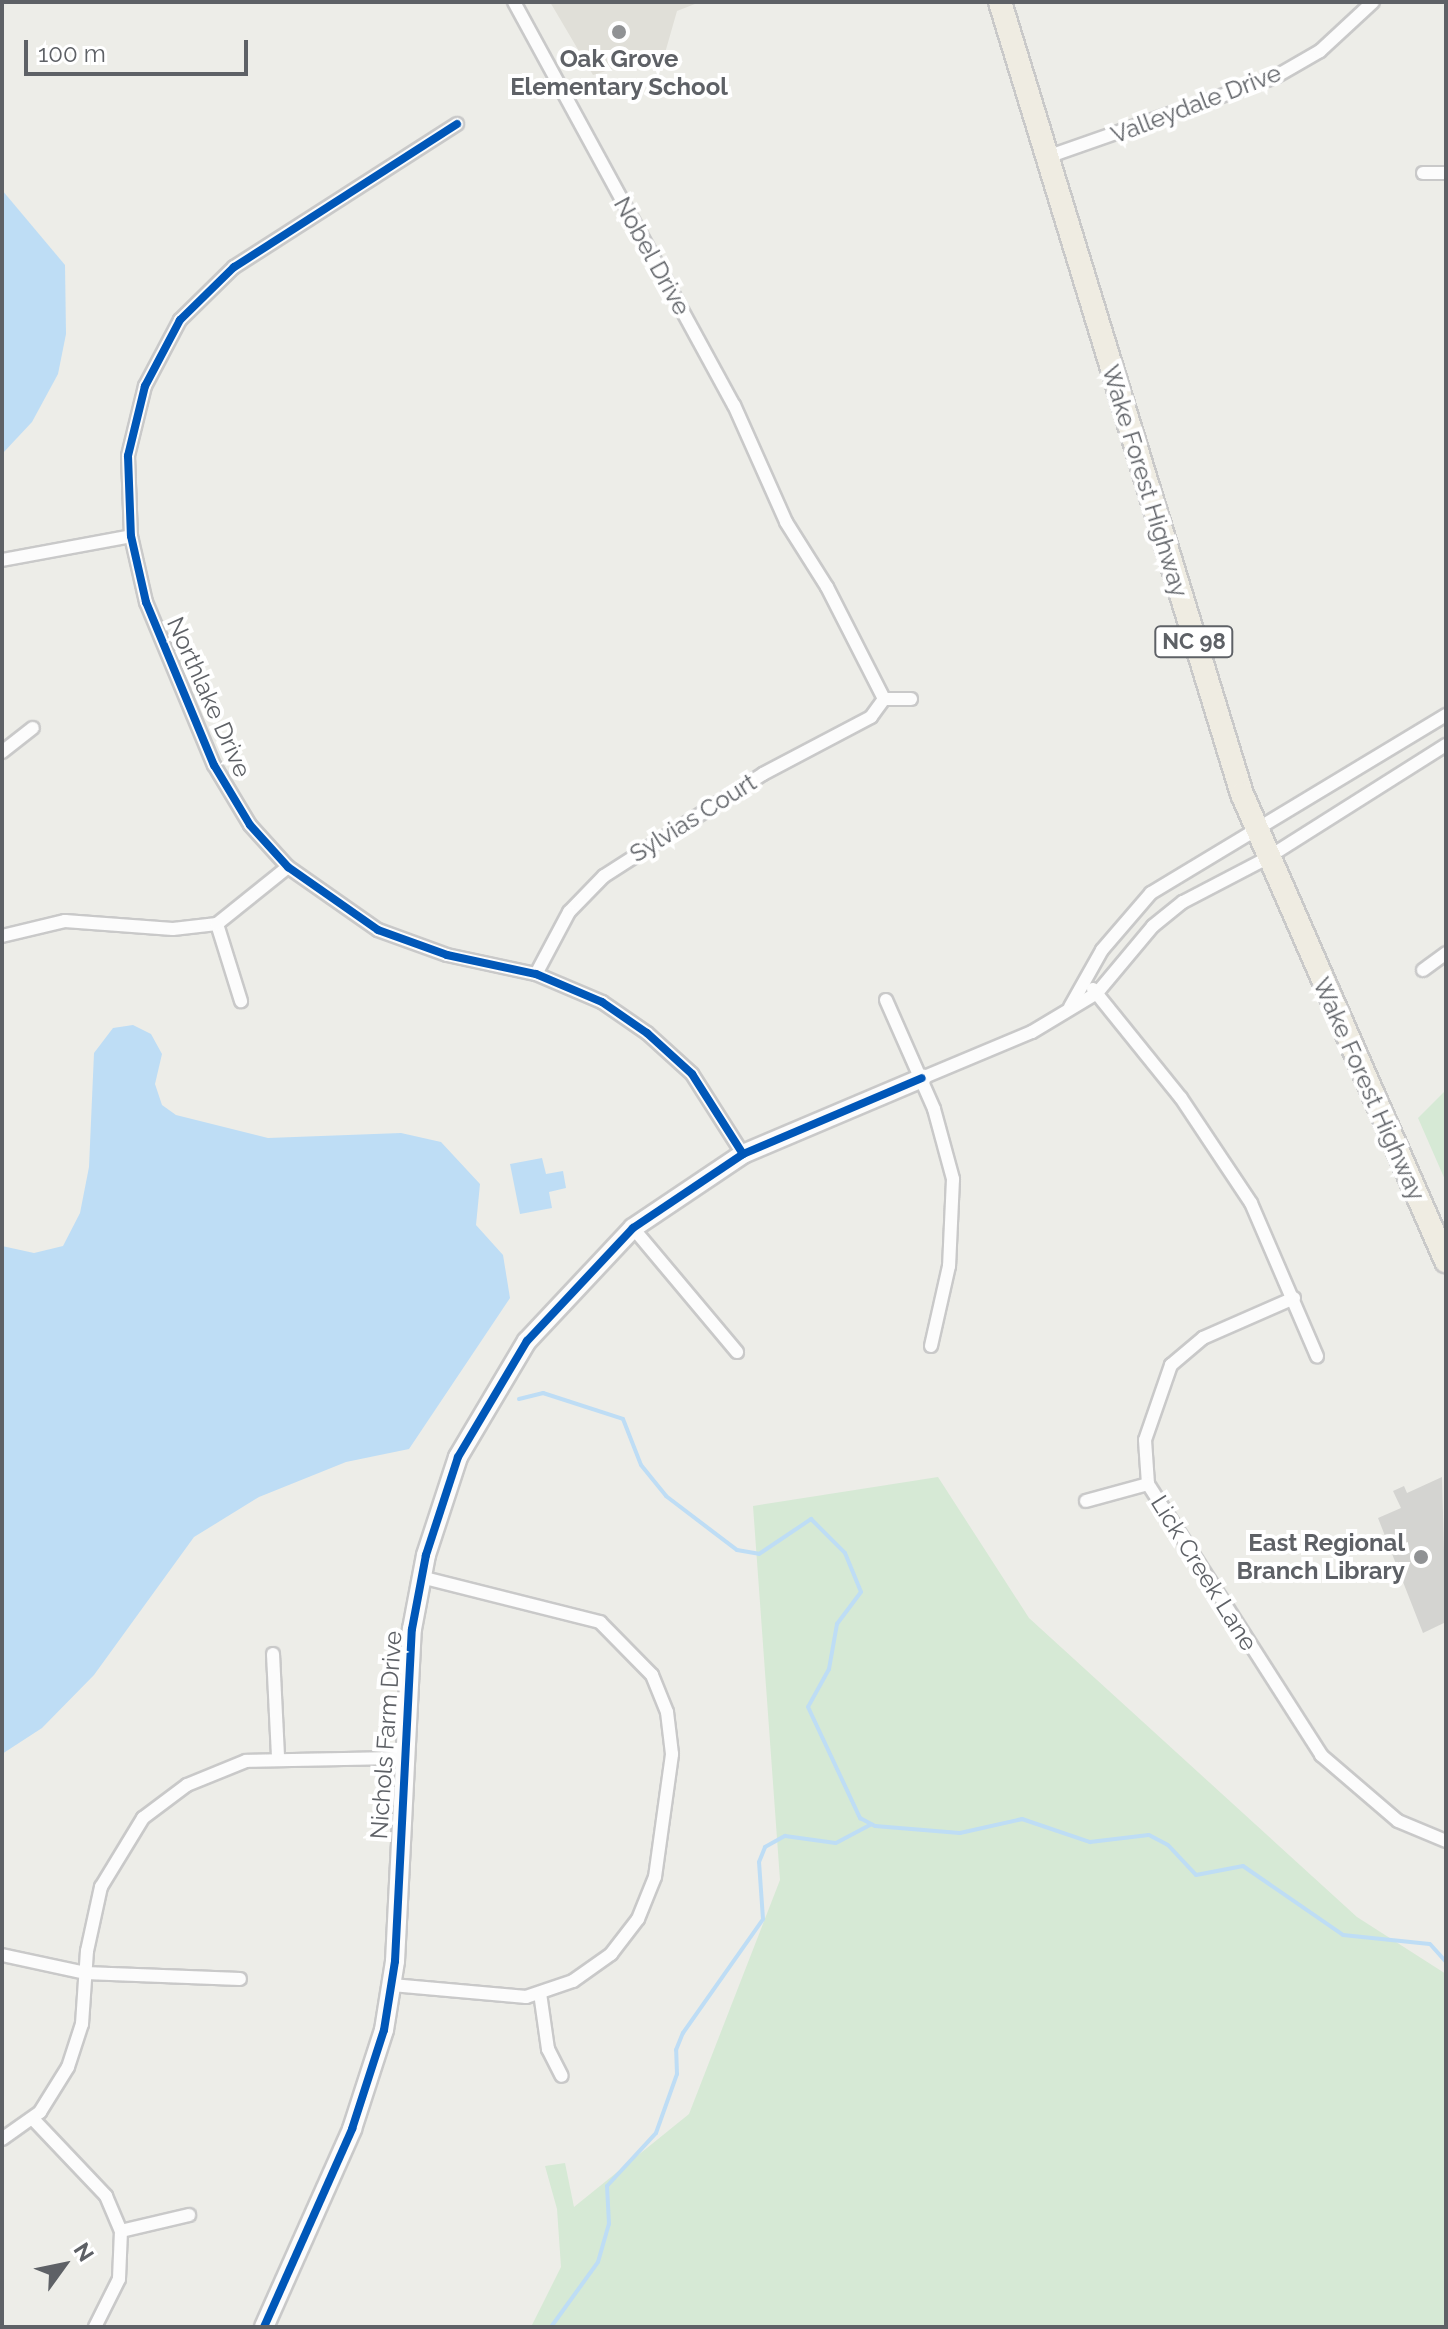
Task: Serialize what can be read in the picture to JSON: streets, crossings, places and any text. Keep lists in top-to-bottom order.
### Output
{
  "streets": {
    "highway": ["Wake Forest Highway", "NC 98"],
    "street": [
      "Valleydale Drive",
      "Nobel Drive",
      "Northlake Drive",
      "Sylvias Court",
      "Lick Creek Lane",
      "Nichols Farm Drive"
    ]
  },
  "crossings": [
    ["Valleydale Drive", "Wake Forest Highway"],
    ["Nobel Drive", "Sylvias Court"],
    ["Wake Forest Highway", "Nichols Farm Drive"],
    ["Northlake Drive", "Sylvias Court"],
    ["Northlake Drive", "Nichols Farm Drive"]
  ],
  "places": ["Oak Grove Elementary School", "East Regional Branch Library"],
  "scale_bar": "100 m",
  "north": "top right"
}
